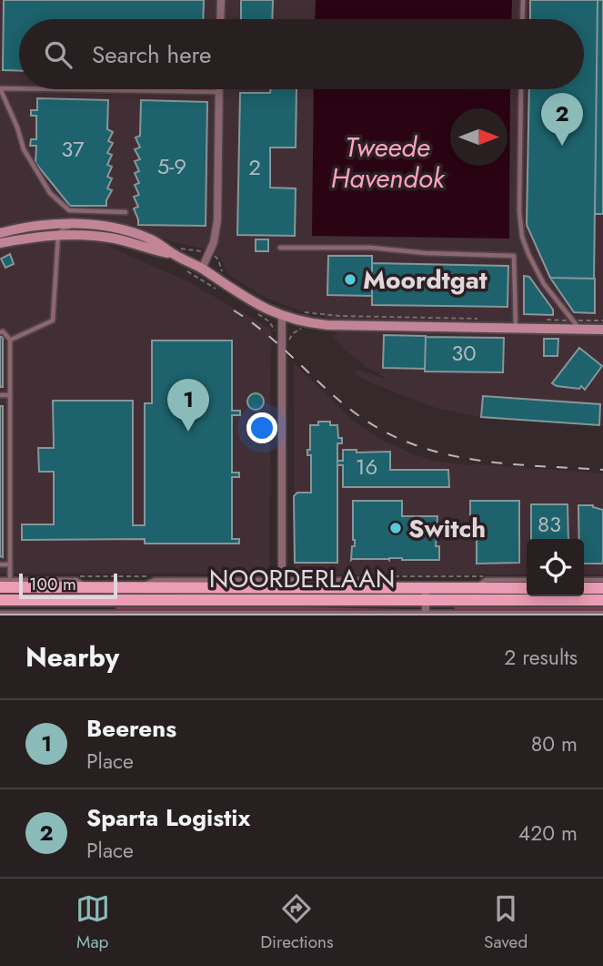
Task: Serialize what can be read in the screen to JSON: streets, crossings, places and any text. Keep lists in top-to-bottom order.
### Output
{
  "streets": {
    "main road": ["NOORDERLAAN"]
  },
  "water": ["Tweede Havendok"],
  "places": ["Moordtgat", "Switch"],
  "house_numbers": [
    "37",
    "5-9",
    "2",
    "30",
    "16",
    "83"
  ],
  "scale_bar": "100 m",
  "north": "right",
  "page": {
    "search": "Search here",
    "pins": ["2", "1"],
    "scale": "100 m",
    "heading": ["Nearby", "2 results"],
    "list": [
      {
        "mark": "1",
        "name": "Beerens",
        "note": "Place",
        "value": "80 m"
      },
      {
        "mark": "2",
        "name": "Sparta Logistix",
        "note": "Place",
        "value": "420 m"
      }
    ],
    "nav": ["Map", "Directions", "Saved"]
  }
}
